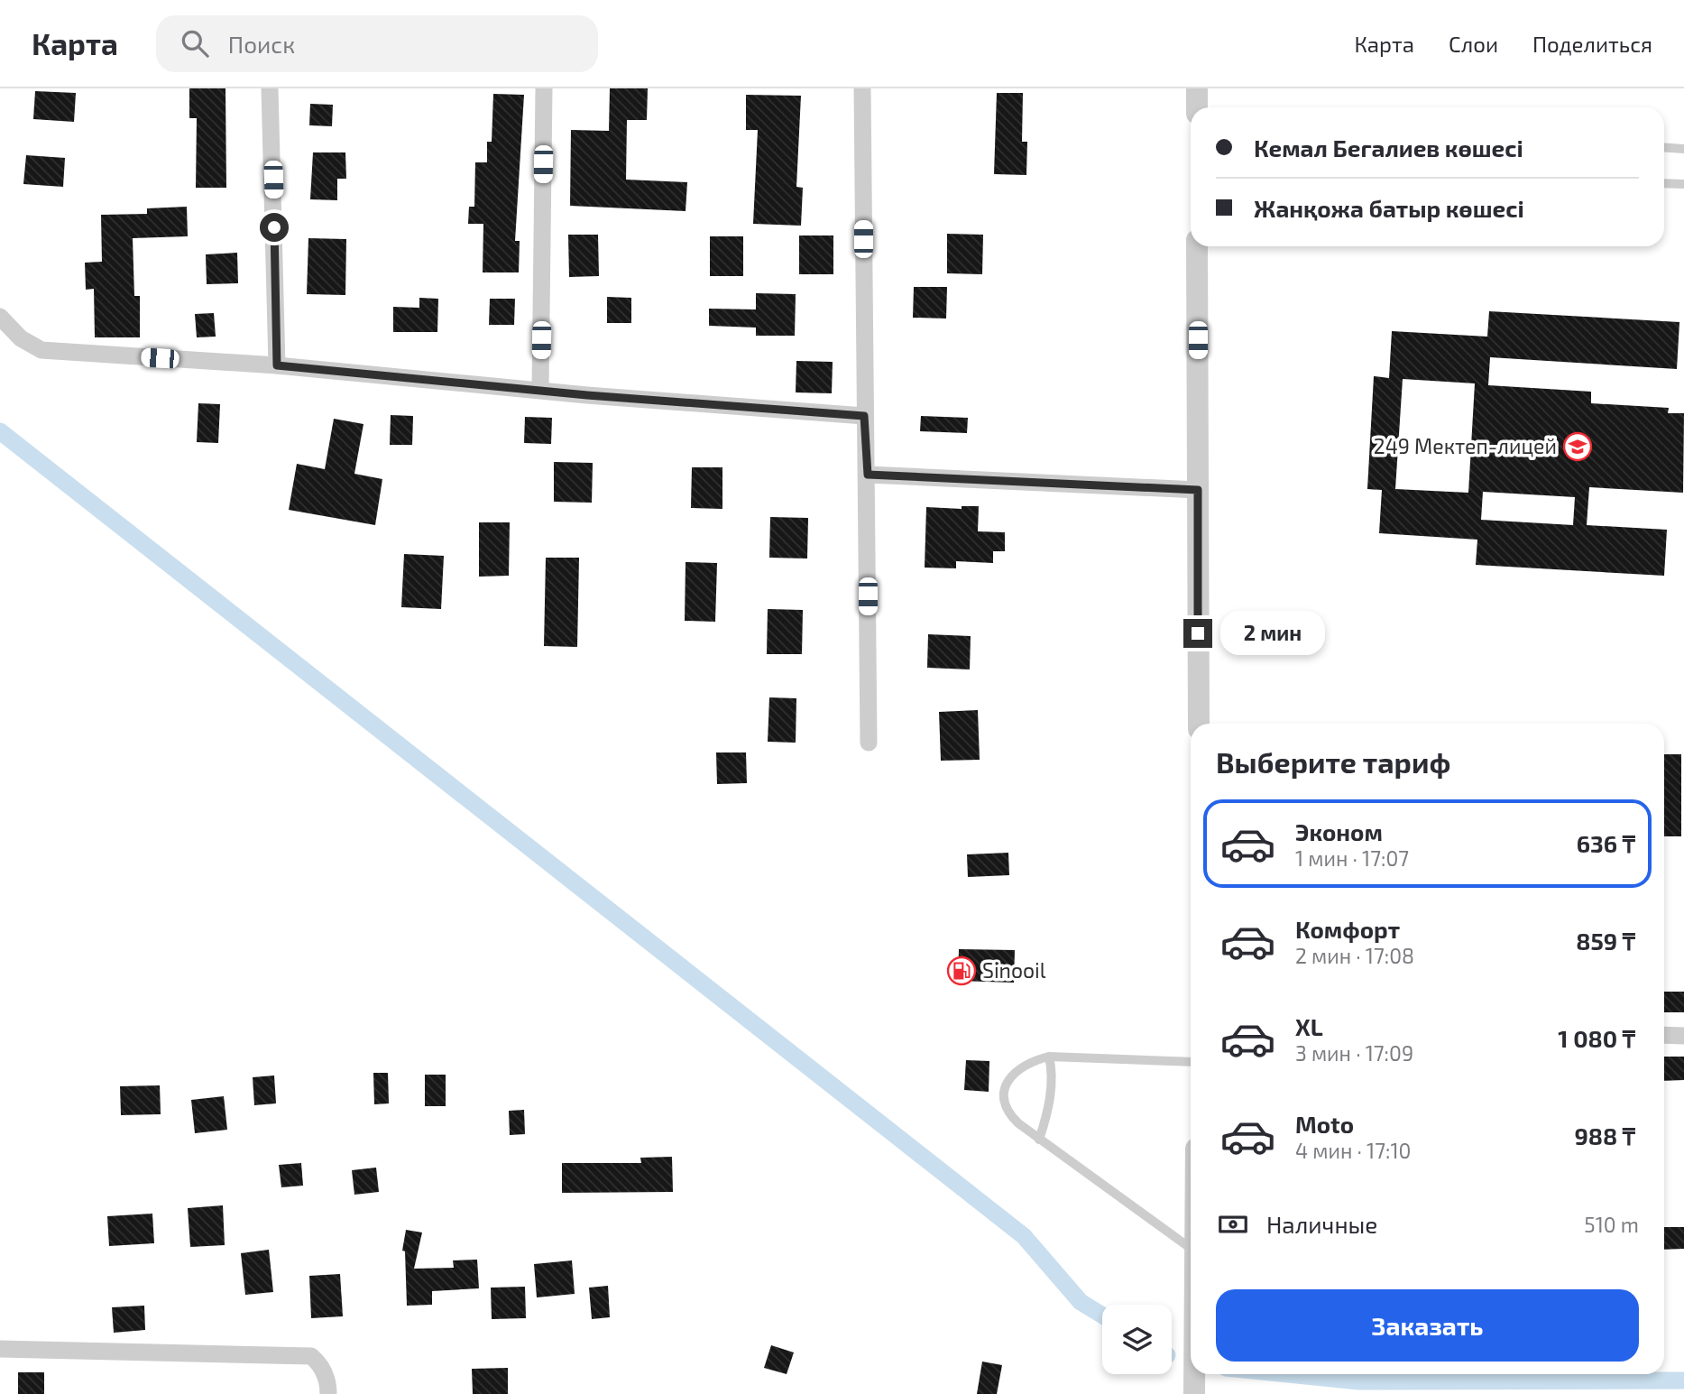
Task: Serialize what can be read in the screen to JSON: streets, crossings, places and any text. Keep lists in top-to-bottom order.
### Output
{
  "places": {
    "school or university": ["249 Мектеп-лицей"],
    "fuel station": ["Sinooil"]
  },
  "page": {
    "header": "Карта",
    "search": "Поиск",
    "nav": ["Карта", "Слои", "Поделиться"],
    "banner": ["Кемал Бегалиев көшесі", "Жанқожа батыр көшесі"],
    "bubble": "2 мин",
    "heading": "Выберите тариф",
    "list": [
      {
        "name": "Эконом",
        "note": "1 мин · 17:07",
        "value": "636 ₸"
      },
      {
        "name": "Комфорт",
        "note": "2 мин · 17:08",
        "value": "859 ₸"
      },
      {
        "name": "XL",
        "note": "3 мин · 17:09",
        "value": "1 080 ₸"
      },
      {
        "name": "Moto",
        "note": "4 мин · 17:10",
        "value": "988 ₸"
      }
    ],
    "pay": ["Наличные", "510 m"],
    "buttons": "Заказать"
  }
}
